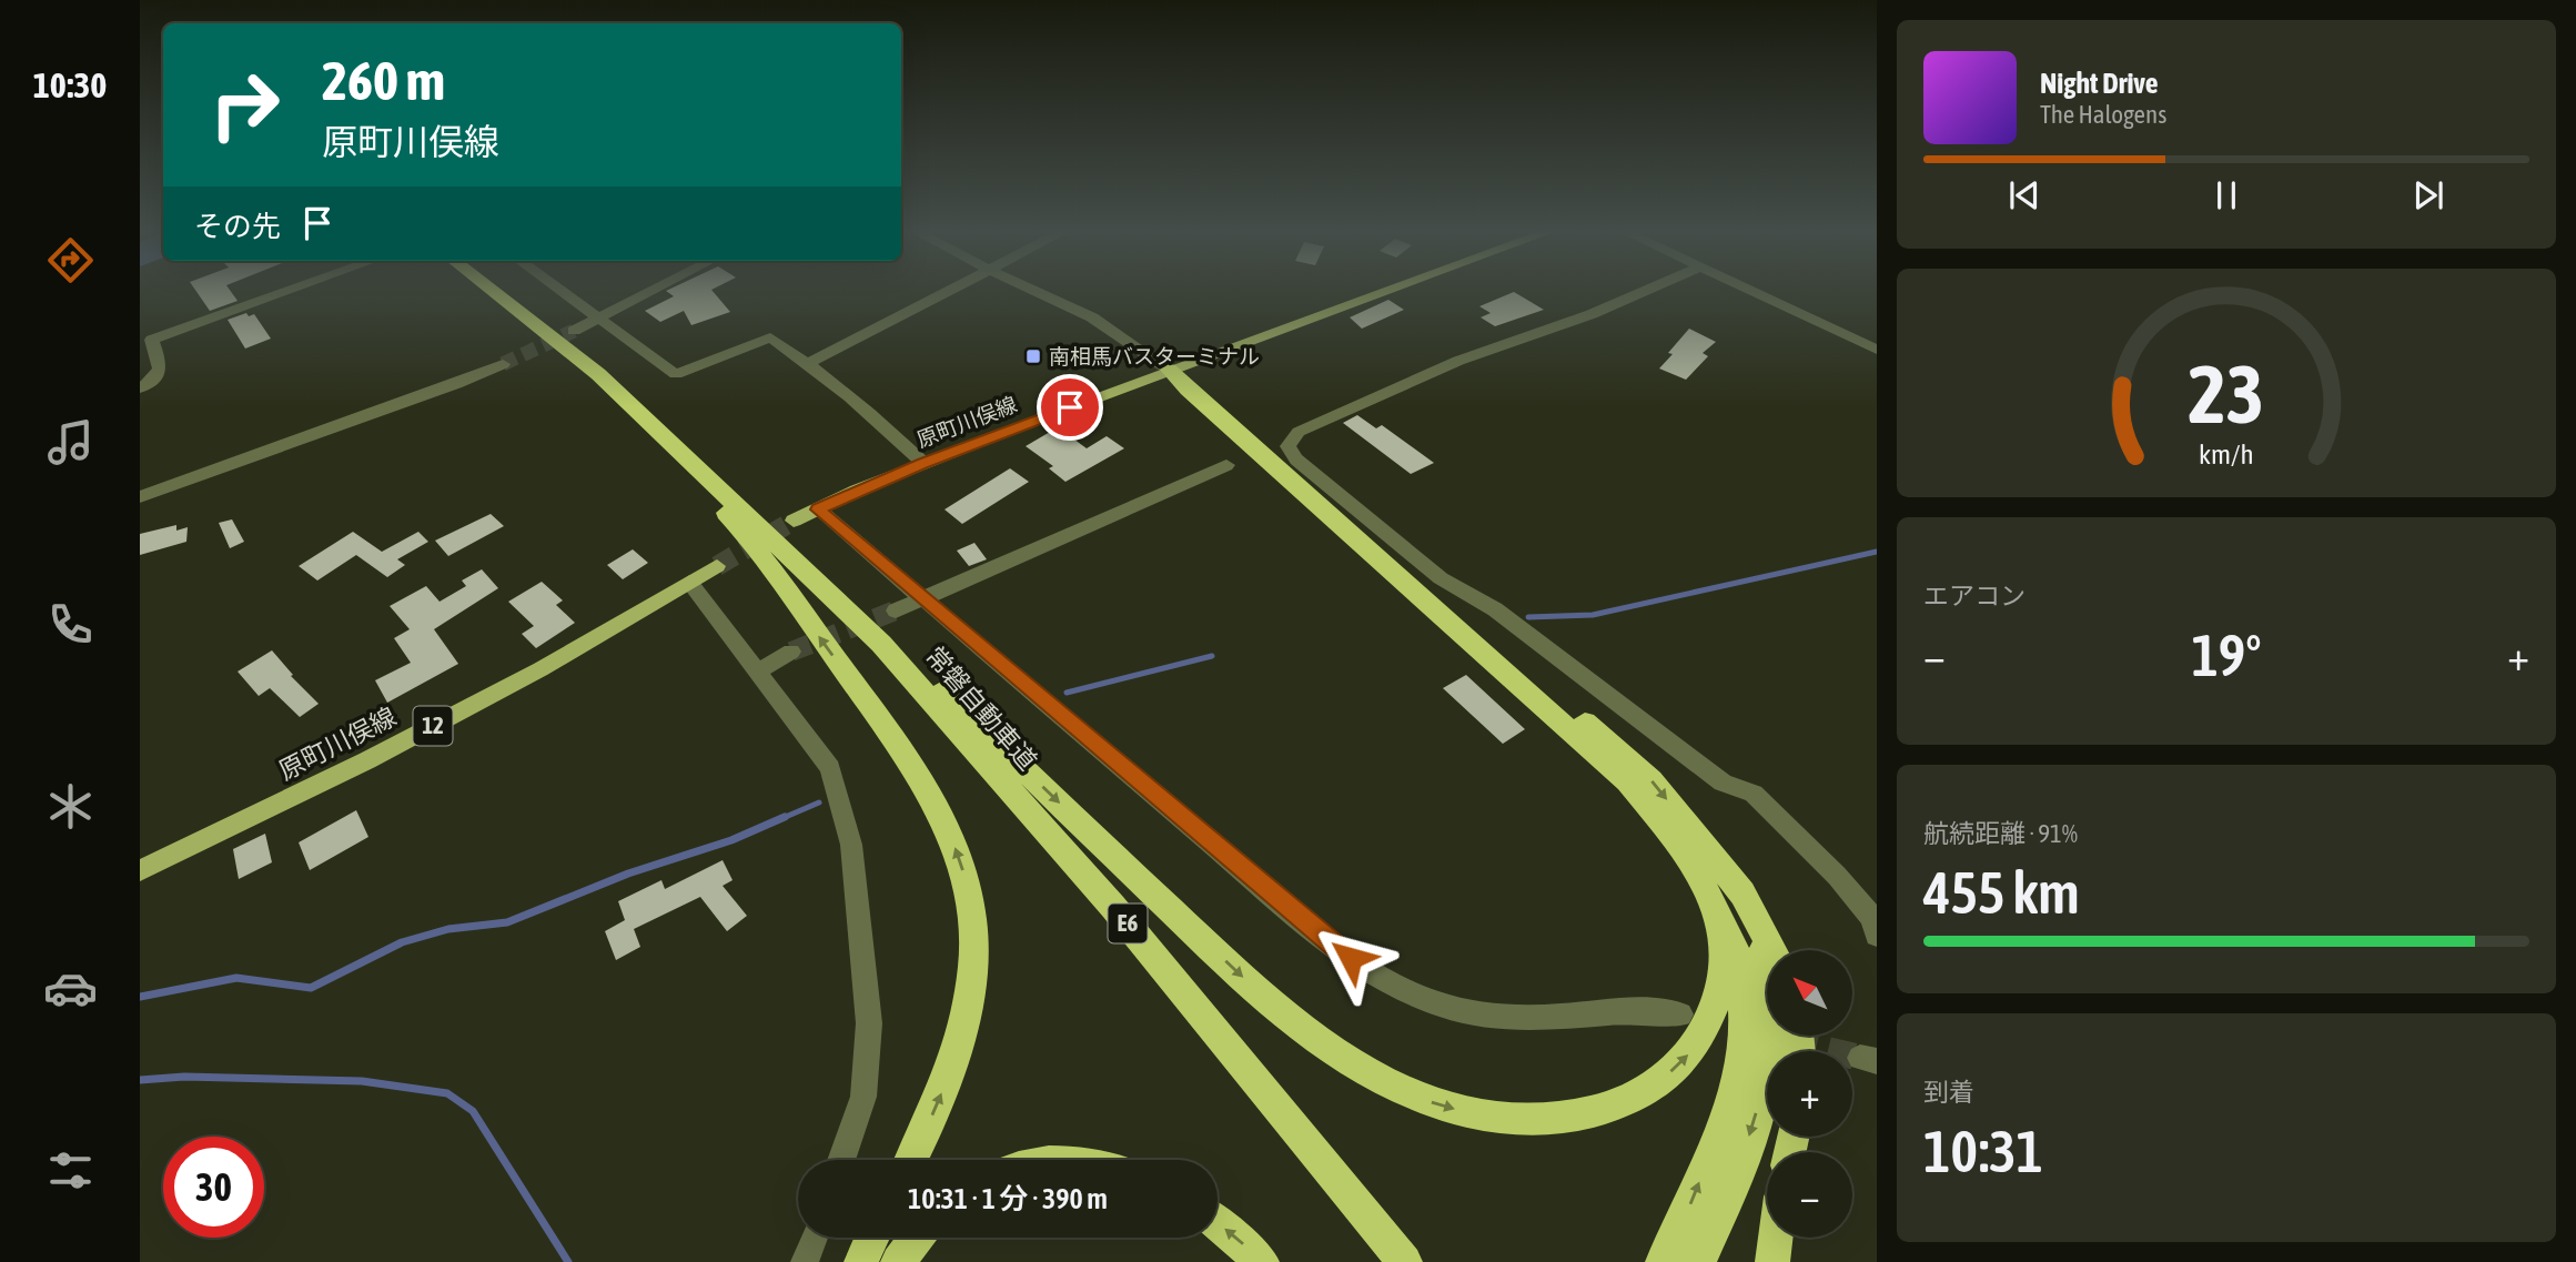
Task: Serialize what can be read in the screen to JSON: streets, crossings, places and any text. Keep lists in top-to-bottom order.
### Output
{
  "streets": {
    "highway": ["常磐自動車道", "E6"],
    "main road": ["原町川俣線", "12"]
  },
  "places": {
    "transit": ["南相馬バスターミナル"]
  },
  "north": "top left",
  "page": {
    "tabs": "10:30",
    "turn": ["260 m", "原町川俣線"],
    "song": ["Night Drive", "The Halogens"],
    "then": "その先",
    "tile": [
      "エアコン",
      ["航続距離 · 91%", "455 km"],
      ["到着", "10:31"]
    ],
    "heat": ["−", "19°", "+"],
    "map_buttons": ["+", "−"],
    "limit": "30",
    "trip": "10:31 · 1 分 · 390 m",
    "gauge": ["23", "km/h"]
  }
}
